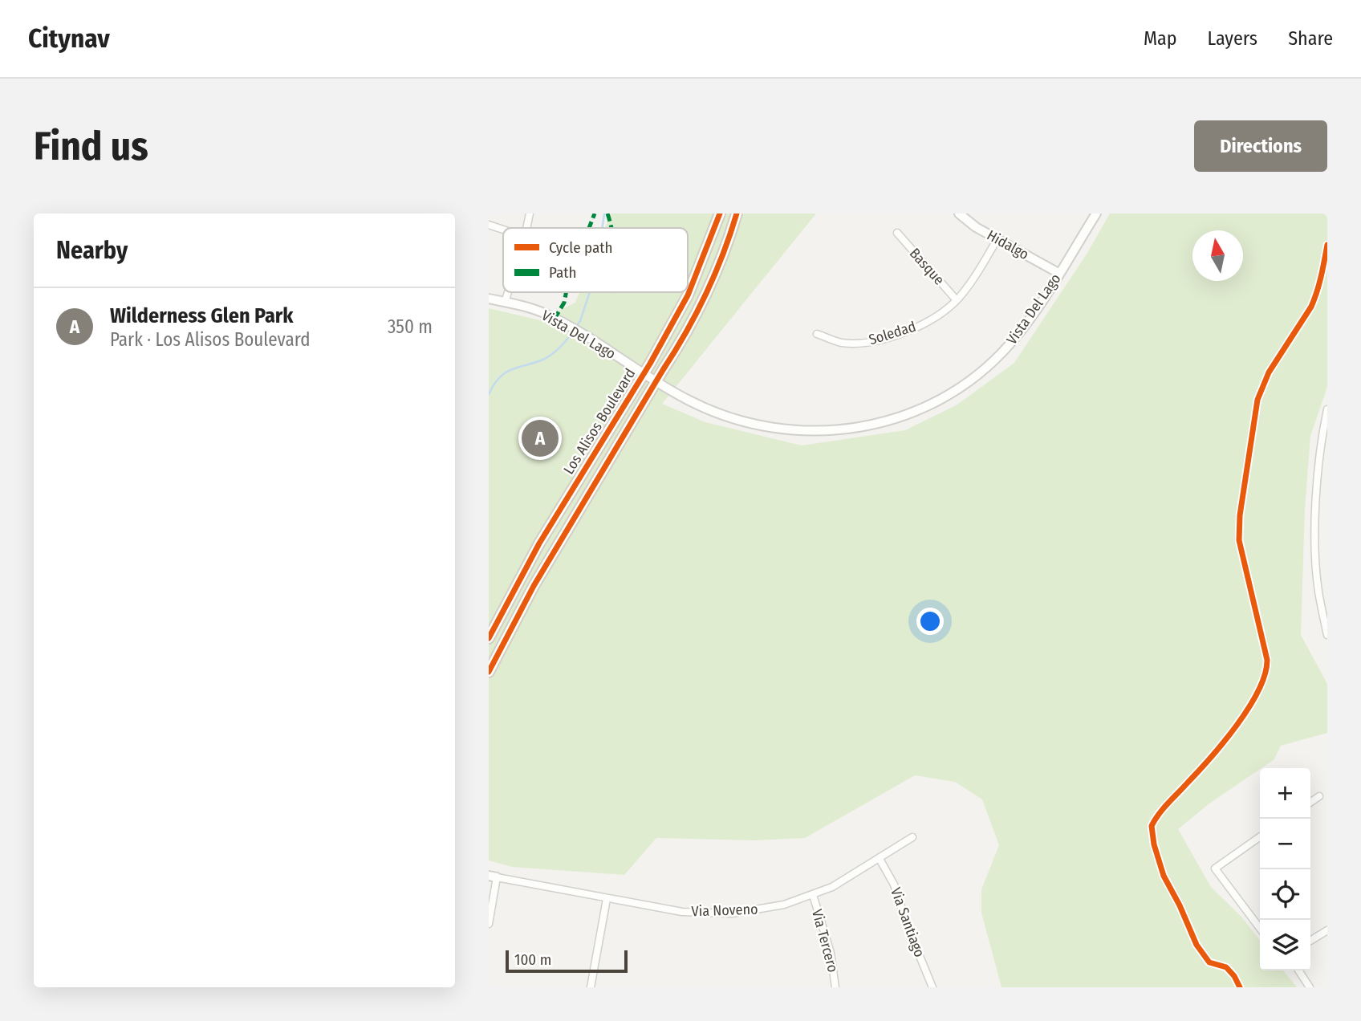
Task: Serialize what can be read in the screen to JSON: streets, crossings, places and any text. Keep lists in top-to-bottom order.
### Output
{
  "streets": {
    "main road": ["Los Alisos Boulevard"],
    "street": [
      "Hidalgo",
      "Basque",
      "Vista Del Lago",
      "Soledad",
      "Via Noveno",
      "Via Santiago",
      "Via Tercero"
    ]
  },
  "crossings": [
    ["Hidalgo", "Vista Del Lago"],
    ["Hidalgo", "Soledad"],
    ["Basque", "Soledad"],
    ["Vista Del Lago", "Los Alisos Boulevard"],
    ["Via Noveno", "Via Santiago"],
    ["Via Noveno", "Via Tercero"]
  ],
  "legend": ["Cycle path", "Path"],
  "scale_bar": "100 m",
  "north": "top",
  "page": {
    "header": "Citynav",
    "nav": ["Map", "Layers", "Share"],
    "buttons": "Directions",
    "title": "Find us",
    "heading": "Nearby",
    "list": [
      {
        "mark": "A",
        "name": "Wilderness Glen Park",
        "note": "Park · Los Alisos Boulevard",
        "value": "350 m"
      }
    ],
    "pins": "A",
    "map_buttons": ["+", "−"],
    "scale": "100 m"
  }
}
